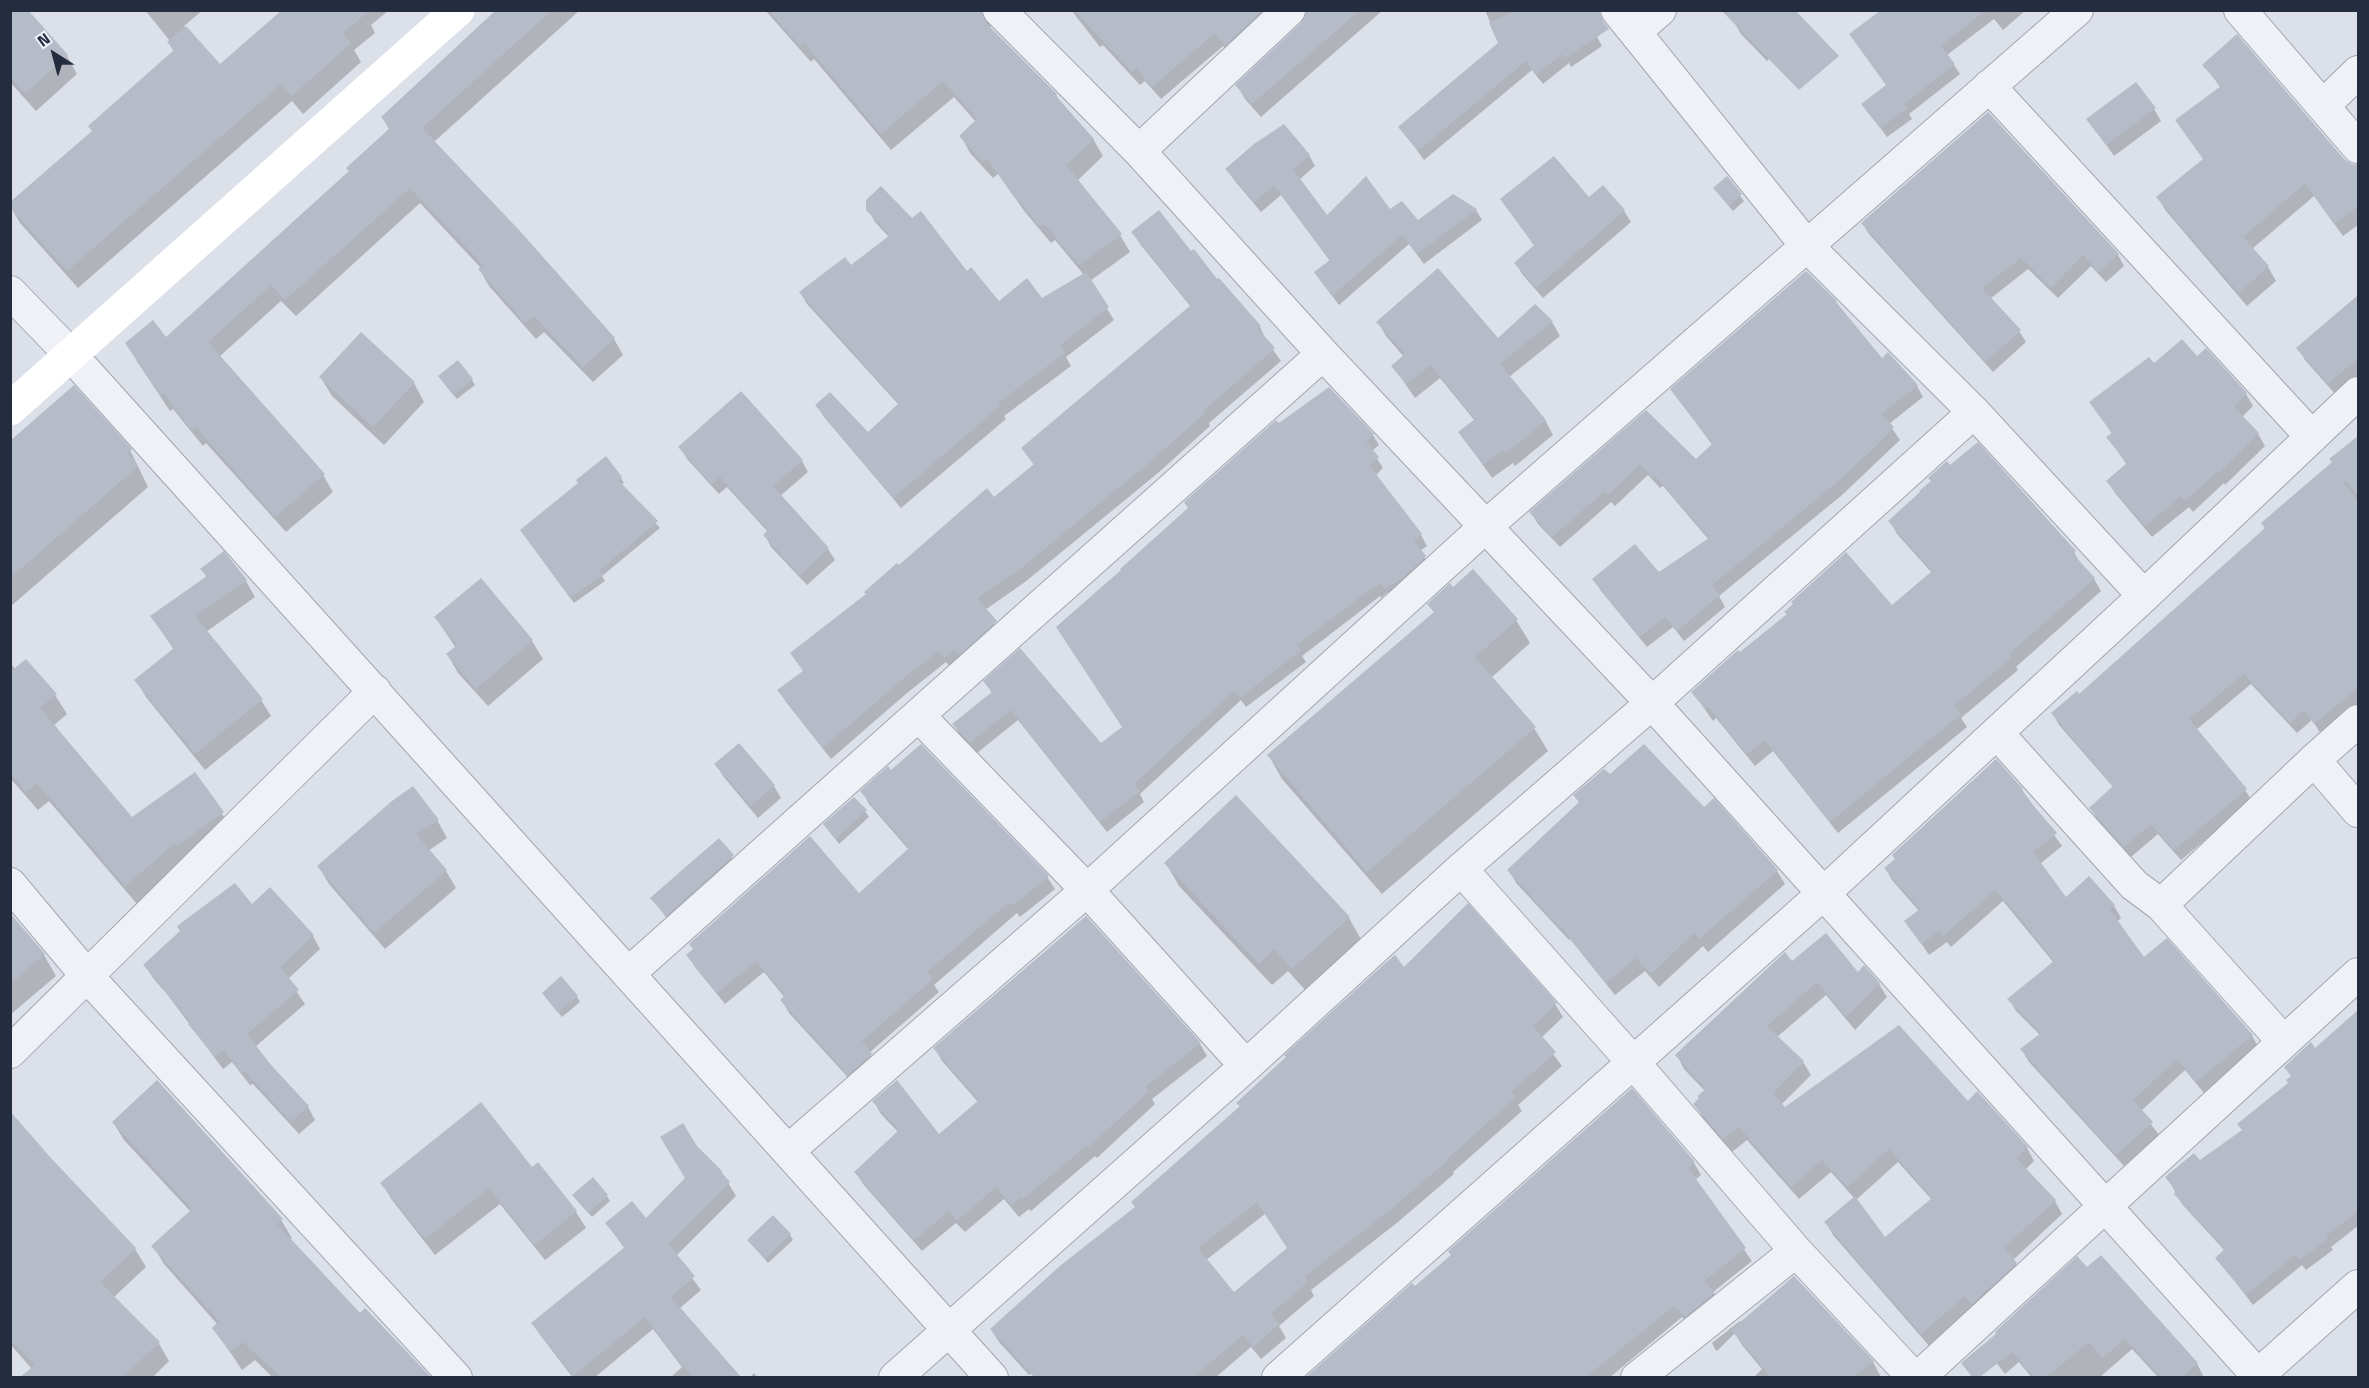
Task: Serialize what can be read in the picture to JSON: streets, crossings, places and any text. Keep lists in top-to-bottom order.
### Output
{
  "north": "top left"
}
